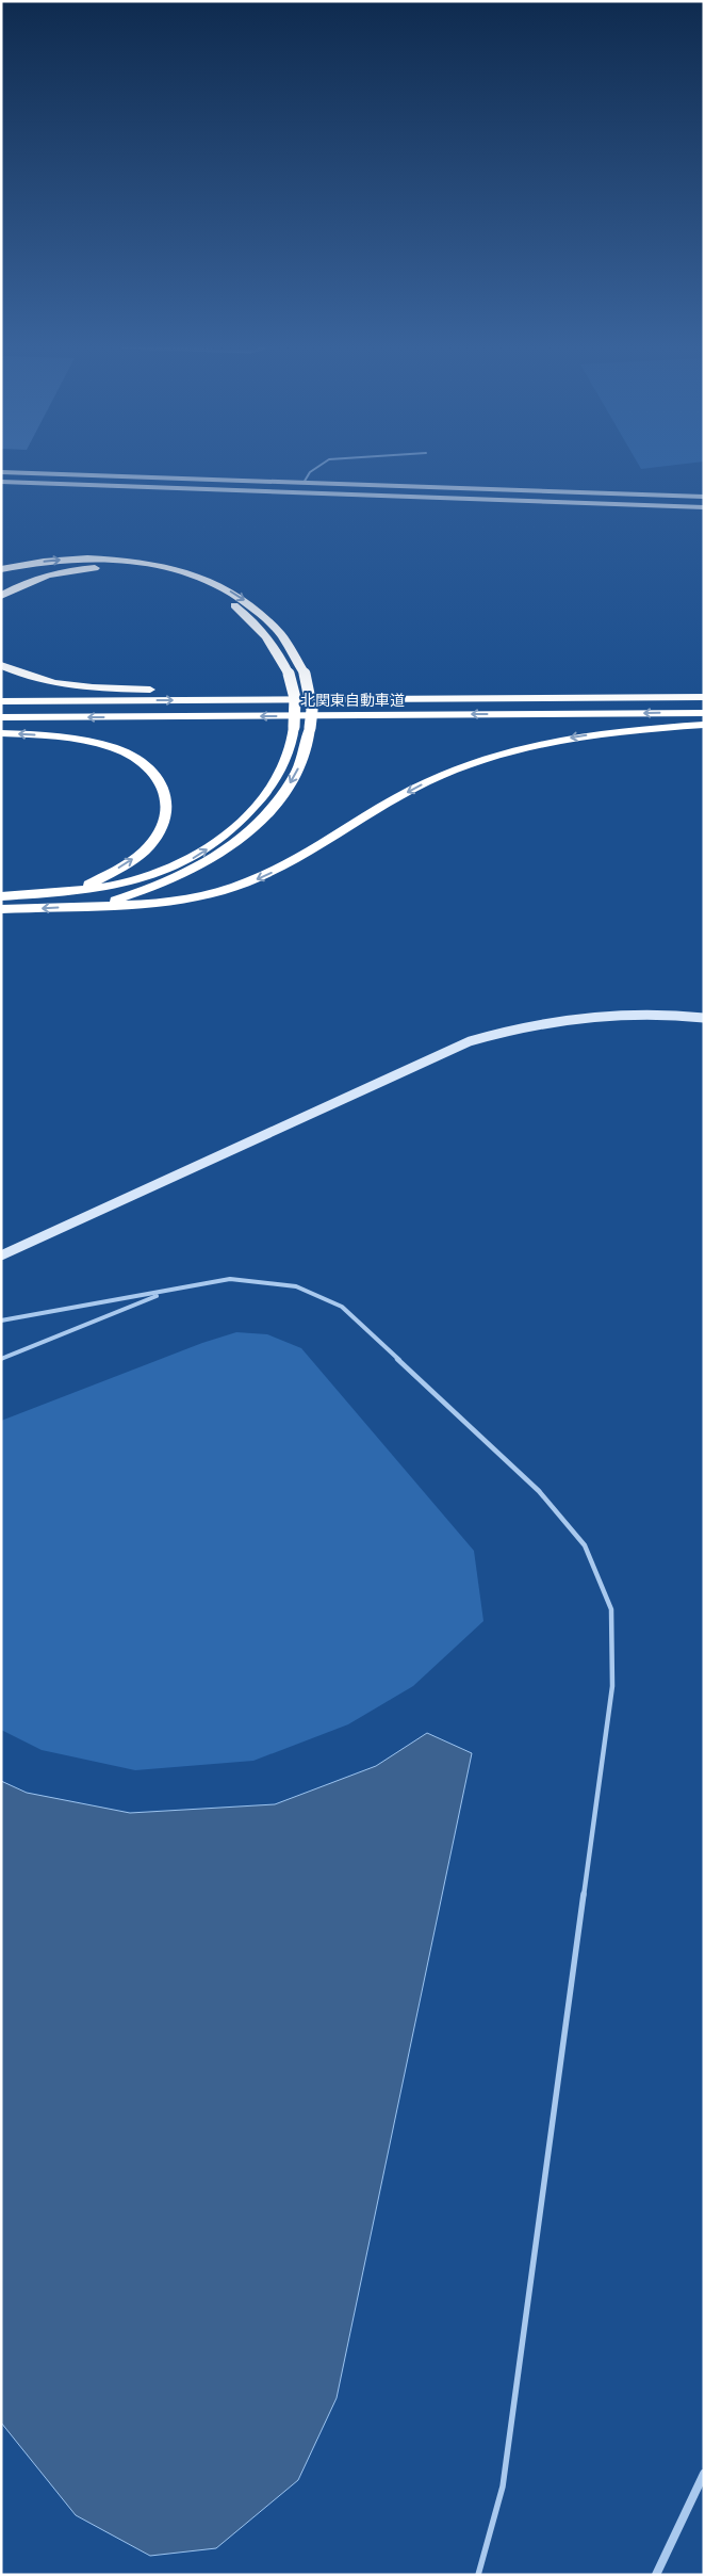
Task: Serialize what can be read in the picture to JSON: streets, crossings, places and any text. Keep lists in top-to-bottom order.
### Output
{
  "streets": {
    "highway": ["北関東自動車道"]
  }
}
